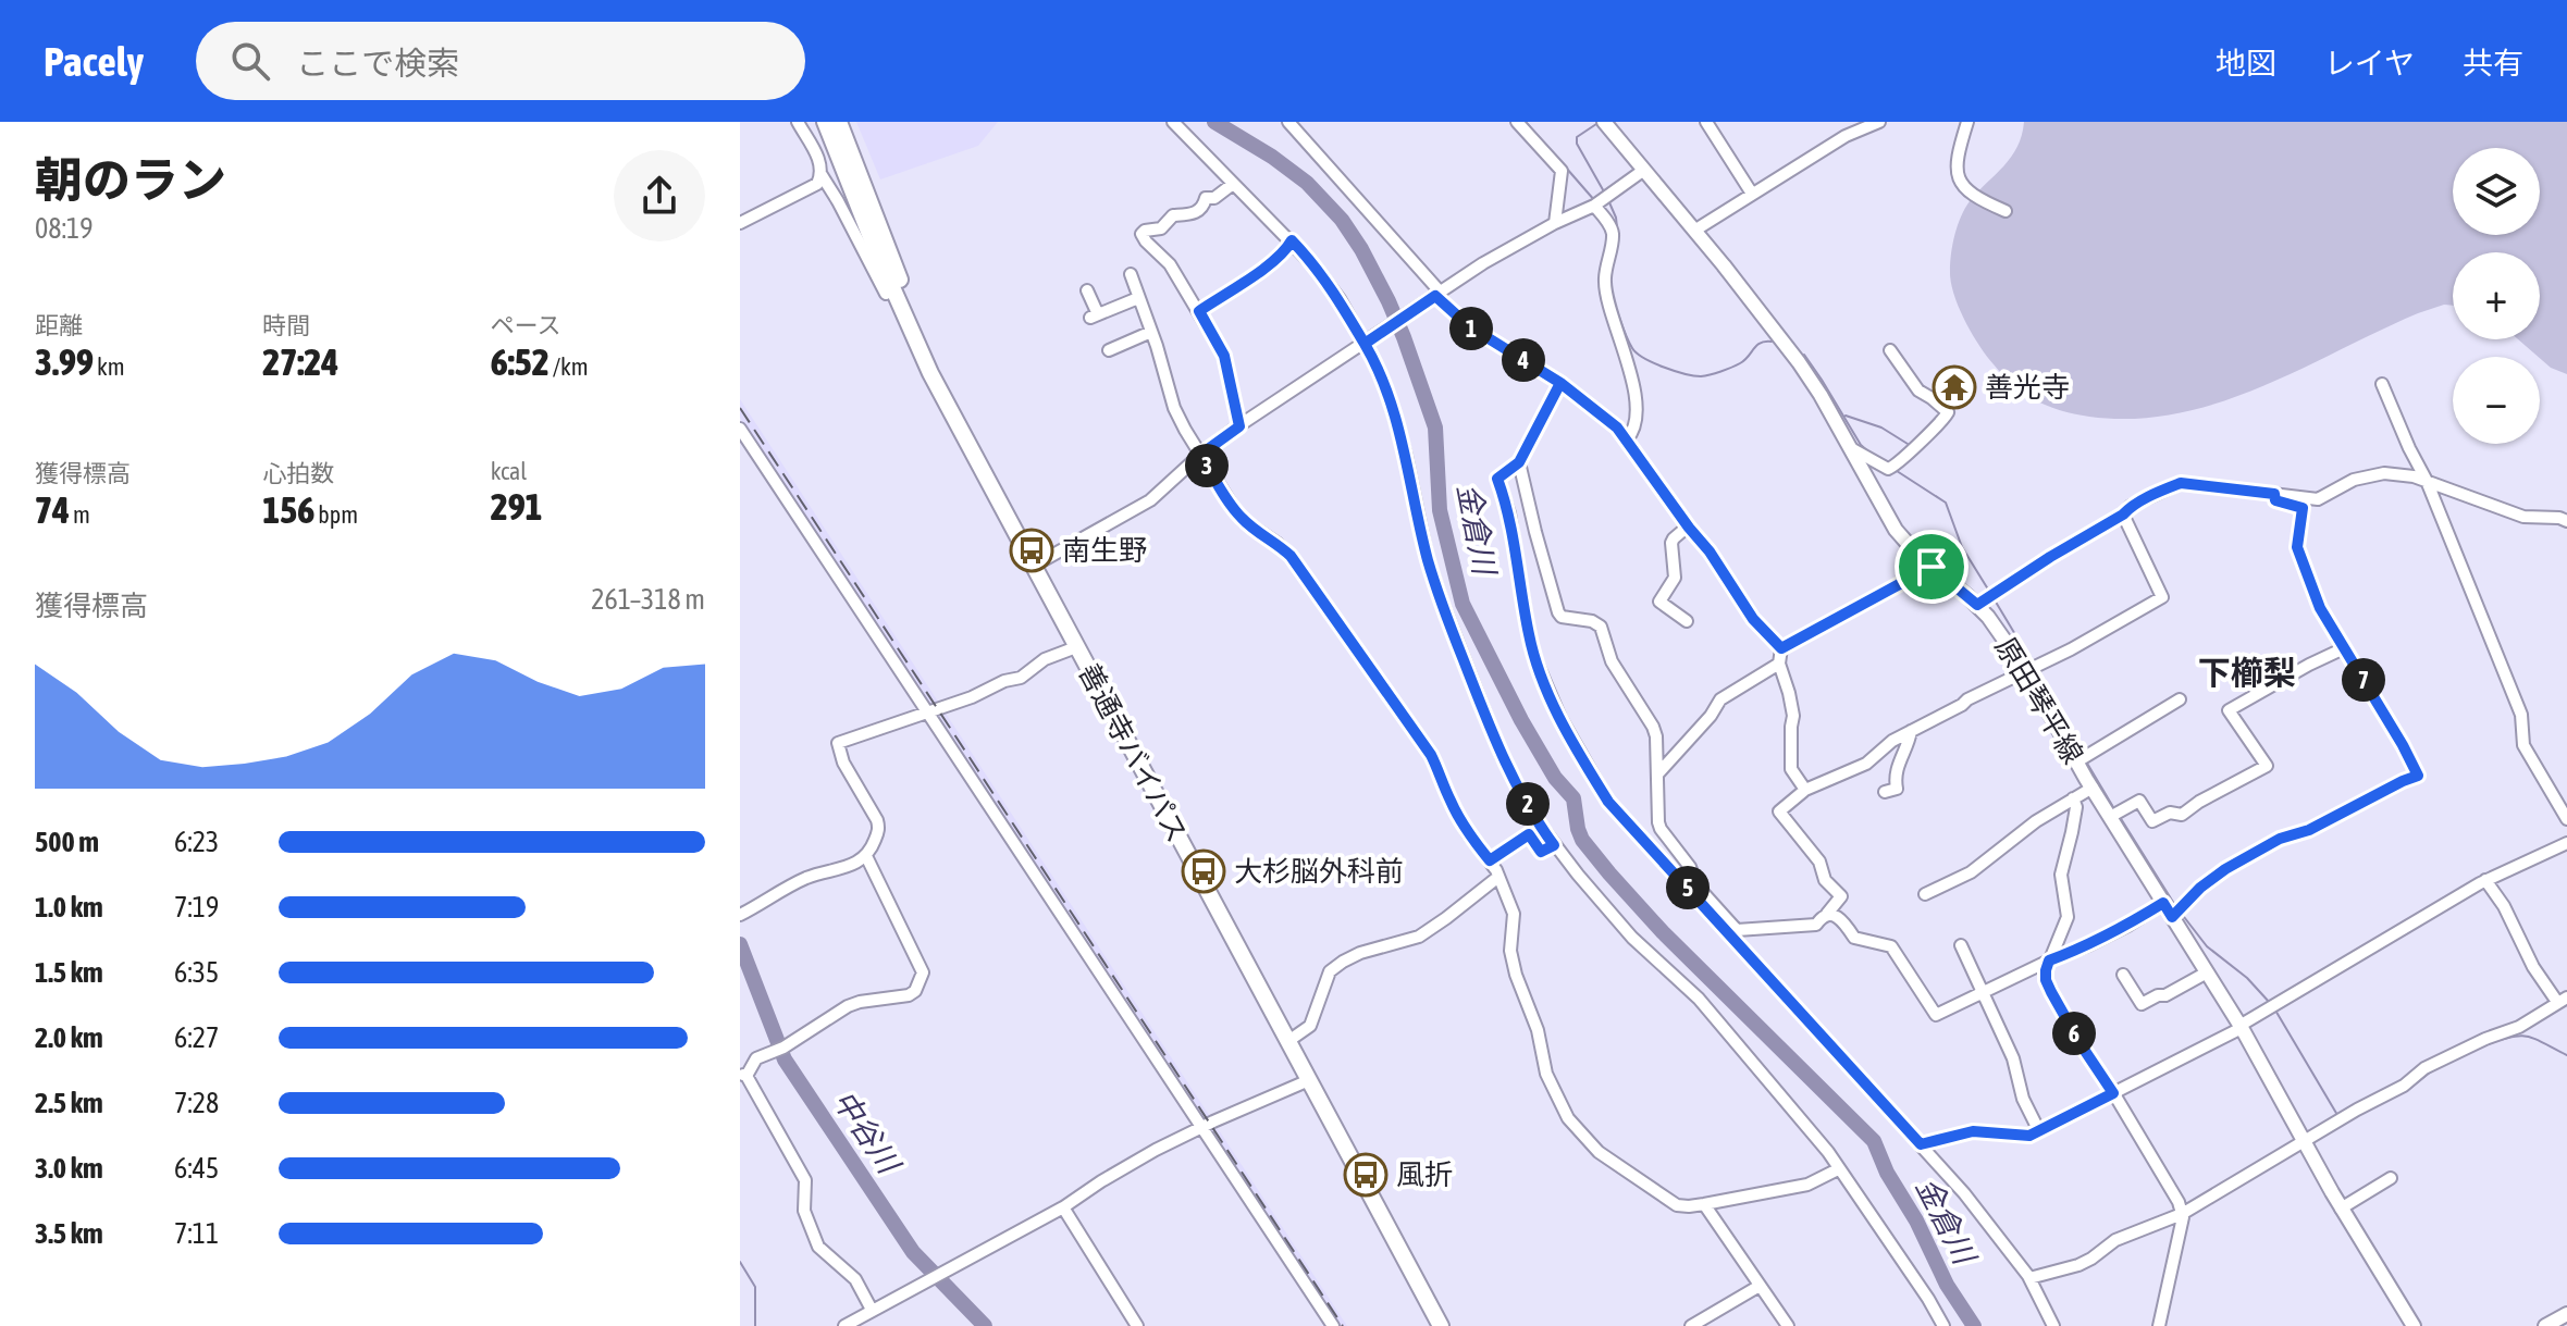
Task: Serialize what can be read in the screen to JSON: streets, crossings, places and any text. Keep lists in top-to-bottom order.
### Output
{
  "streets": {
    "highway": ["善通寺バイパス"],
    "main road": ["原田琴平線"]
  },
  "districts": ["下櫛梨"],
  "water": ["金倉川", "中谷川"],
  "places": {
    "temple": ["善光寺"],
    "bus stop": ["南生野", "大杉脳外科前", "風折"]
  },
  "page": {
    "header": "Pacely",
    "search": "ここで検索",
    "nav": ["地図", "レイヤ", "共有"],
    "heading": ["朝のラン", "08:19"],
    "map_buttons": ["+", "−"],
    "stats": [
      ["距離", "3.99 km"],
      ["時間", "27:24"],
      ["ペース", "6:52 /km"],
      ["獲得標高", "74 m"],
      ["心拍数", "156 bpm"],
      ["kcal", "291"]
    ],
    "pins": [
      "1",
      "4",
      "3",
      "7",
      "2",
      "5",
      "6"
    ],
    "chart": ["獲得標高", "261–318 m"],
    "list": [
      {
        "name": "500 m",
        "note": "6:23"
      },
      {
        "name": "1.0 km",
        "note": "7:19"
      },
      {
        "name": "1.5 km",
        "note": "6:35"
      },
      {
        "name": "2.0 km",
        "note": "6:27"
      },
      {
        "name": "2.5 km",
        "note": "7:28"
      },
      {
        "name": "3.0 km",
        "note": "6:45"
      },
      {
        "name": "3.5 km",
        "note": "7:11"
      }
    ]
  }
}
